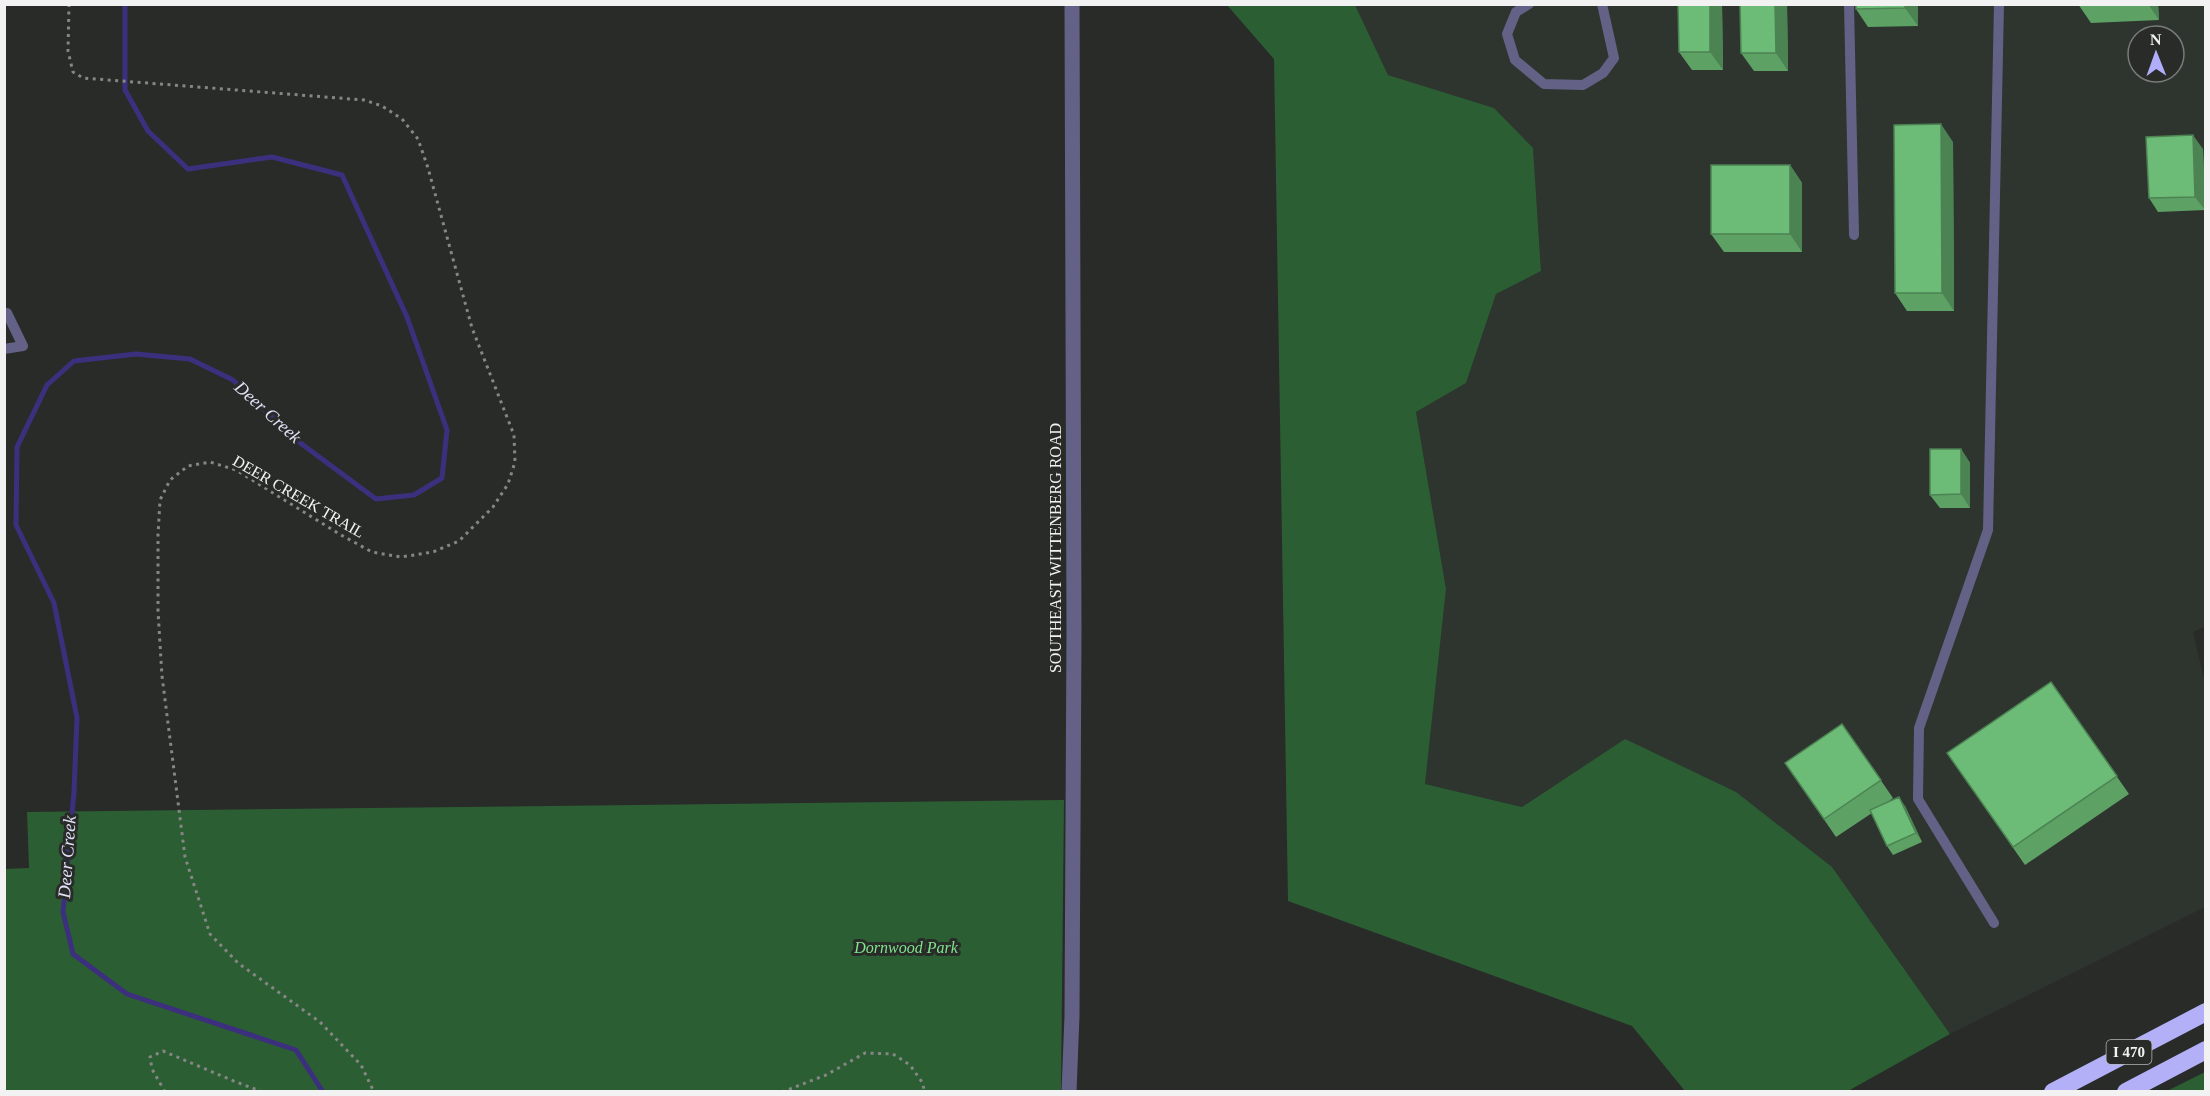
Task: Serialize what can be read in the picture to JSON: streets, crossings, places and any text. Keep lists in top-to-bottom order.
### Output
{
  "streets": {
    "highway": ["I 470"],
    "street": ["SOUTHEAST WITTENBERG ROAD"],
    "path": ["DEER CREEK TRAIL"]
  },
  "water": ["Deer Creek"],
  "parks": ["Dornwood Park"],
  "north": "top"
}
